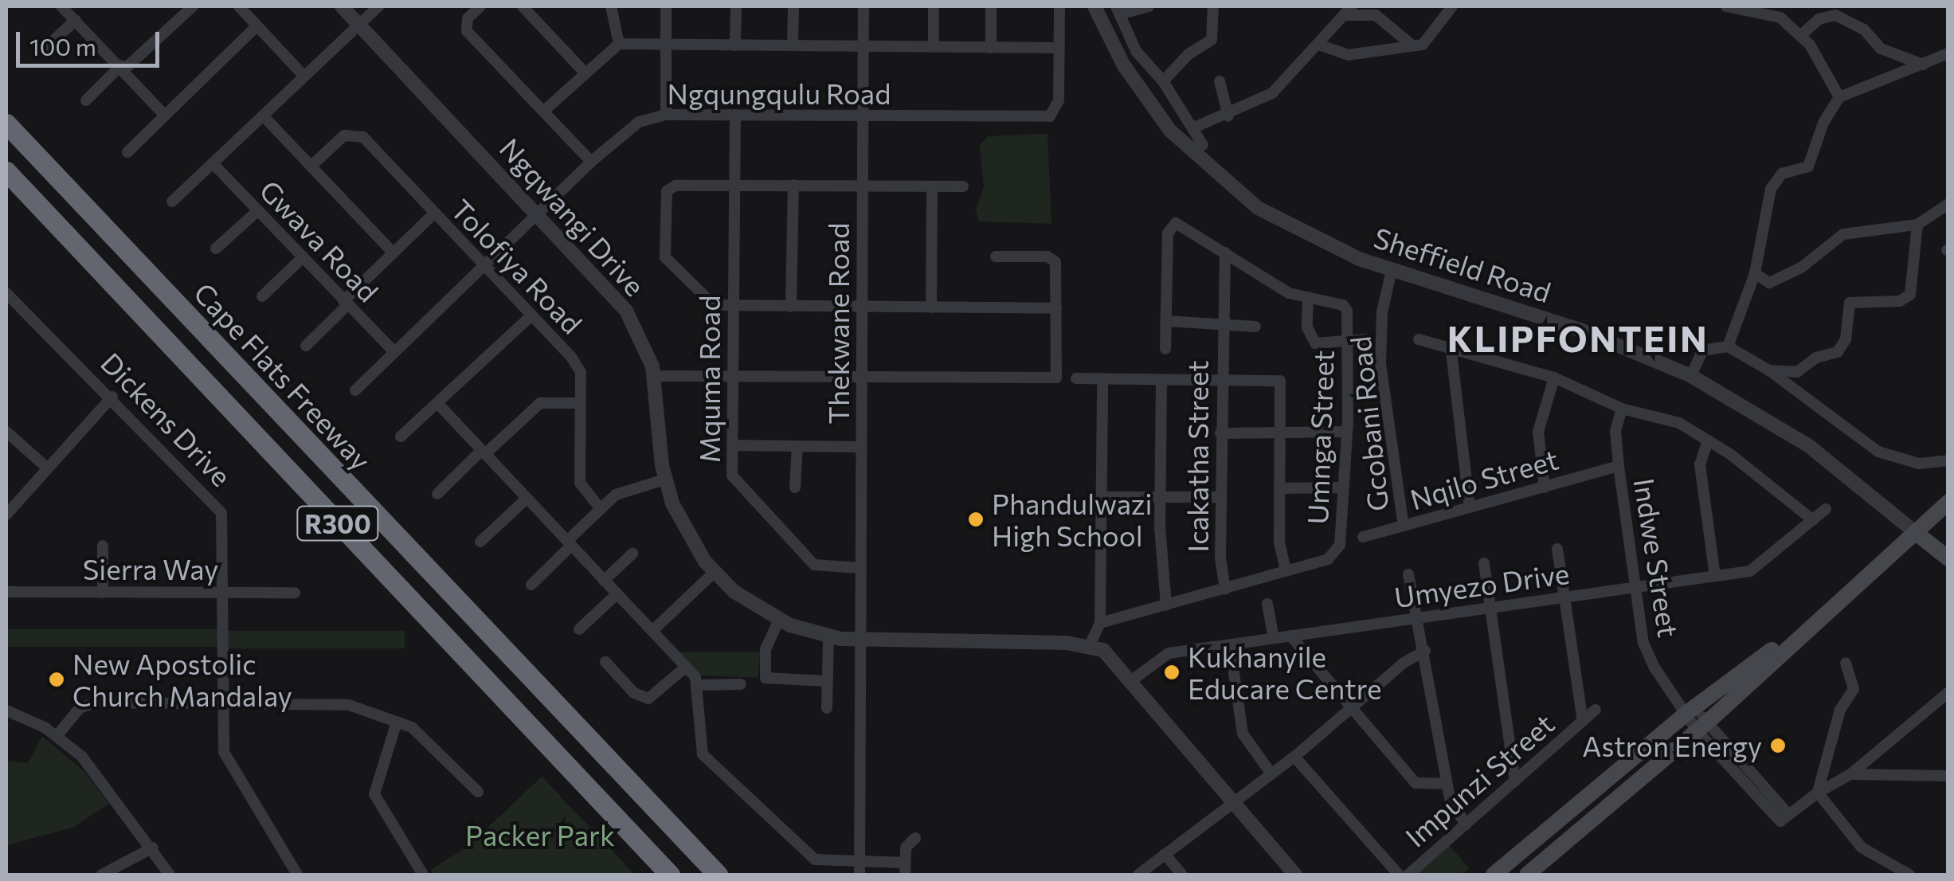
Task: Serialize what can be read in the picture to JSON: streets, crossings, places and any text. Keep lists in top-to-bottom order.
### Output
{
  "streets": {
    "highway": ["Cape Flats Freeway", "R300"],
    "street": [
      "Ngqungqulu Road",
      "Ngqwangi Drive",
      "Gwava Road",
      "Sheffield Road",
      "Tolofiya Road",
      "Thekwane Road",
      "Mquma Road",
      "Dickens Drive",
      "Gcobani Road",
      "Umnga Street",
      "Icakatha Street",
      "Nqilo Street",
      "Indwe Street",
      "Sierra Way",
      "Umyezo Drive",
      "Impunzi Street"
    ]
  },
  "crossings": [
    ["Ngqungqulu Road", "Ngqwangi Drive"],
    ["Ngqungqulu Road", "Gwava Road"],
    ["Ngqungqulu Road", "Tolofiya Road"],
    ["Ngqungqulu Road", "Thekwane Road"],
    ["Ngqungqulu Road", "Mquma Road"],
    ["Ngqwangi Drive", "Thekwane Road"],
    ["Sheffield Road", "Gcobani Road"],
    ["Thekwane Road", "Mquma Road"],
    ["Dickens Drive", "Sierra Way"],
    ["Gcobani Road", "Nqilo Street"],
    ["Umnga Street", "Icakatha Street"],
    ["Nqilo Street", "Indwe Street"],
    ["Indwe Street", "Umyezo Drive"],
    ["Umyezo Drive", "Impunzi Street"]
  ],
  "districts": ["KLIPFONTEIN"],
  "parks": ["Packer Park"],
  "places": [
    "Phandulwazi High School",
    "Kukhanyile Educare Centre",
    "New Apostolic Church Mandalay",
    "Astron Energy"
  ],
  "scale_bar": "100 m"
}
